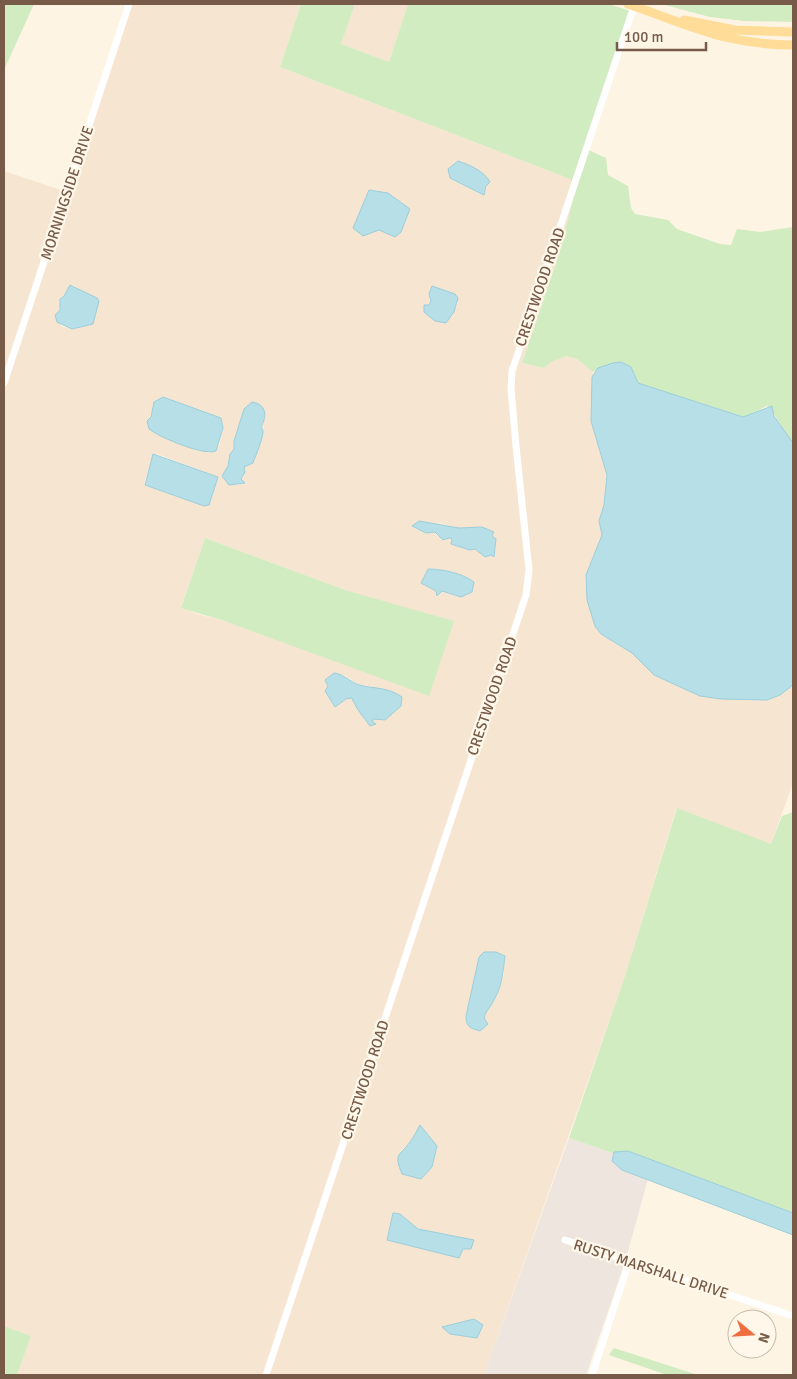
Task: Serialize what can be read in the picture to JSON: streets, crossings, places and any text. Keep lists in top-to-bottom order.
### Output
{
  "streets": {
    "street": ["MORNINGSIDE DRIVE", "CRESTWOOD ROAD", "RUSTY MARSHALL DRIVE"]
  },
  "scale_bar": "100 m",
  "north": "right"
}
